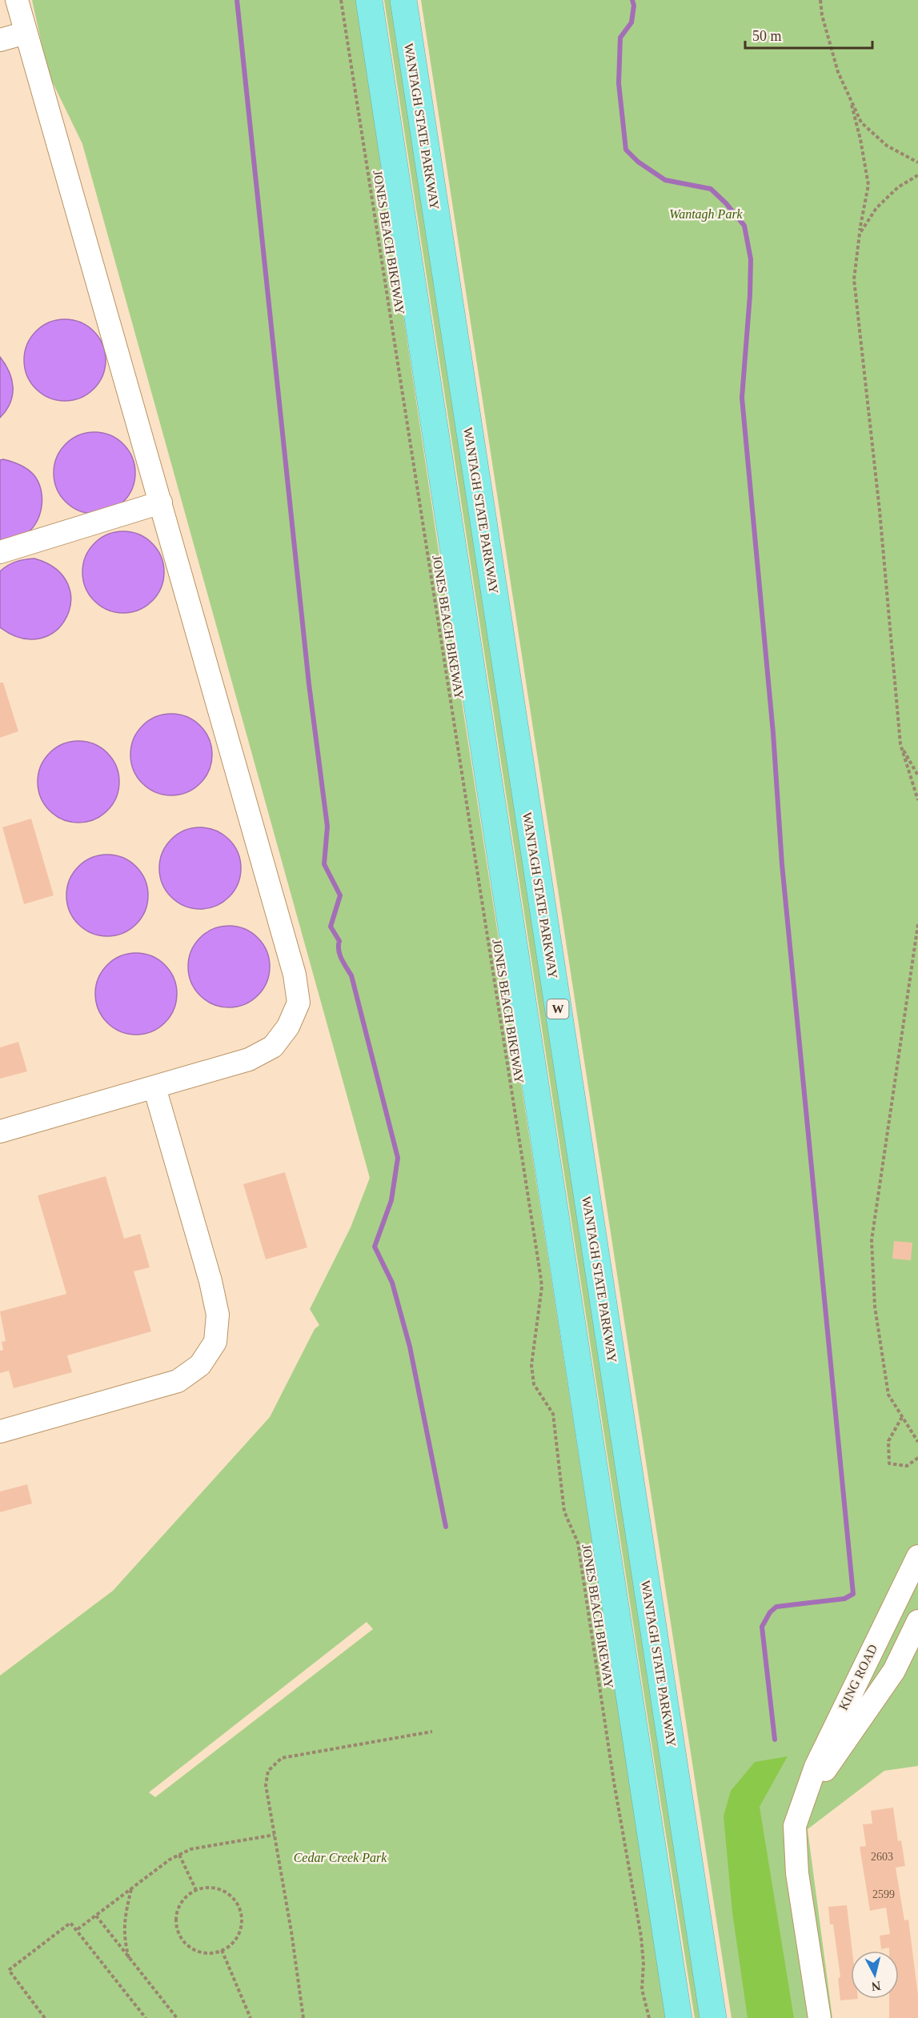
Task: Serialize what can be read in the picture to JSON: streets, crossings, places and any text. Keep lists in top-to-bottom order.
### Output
{
  "streets": {
    "highway": ["WANTAGH STATE PARKWAY", "W"],
    "street": ["KING ROAD"],
    "path": ["JONES BEACH BIKEWAY"]
  },
  "parks": ["Wantagh Park", "Cedar Creek Park"],
  "house_numbers": ["2603", "2599"],
  "scale_bar": "50 m",
  "north": "bottom"
}
